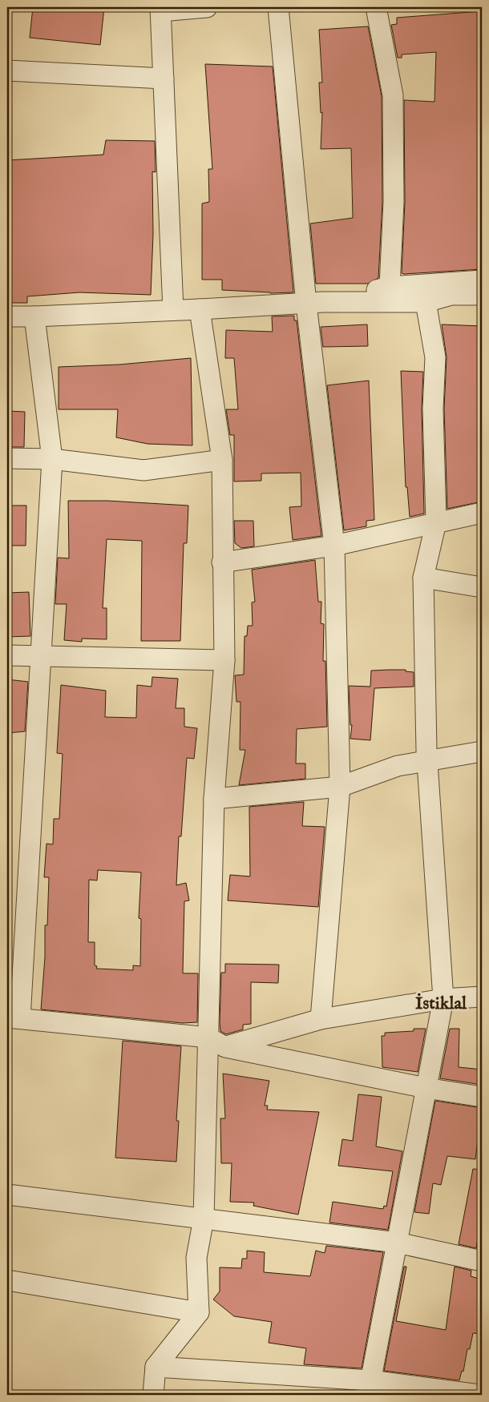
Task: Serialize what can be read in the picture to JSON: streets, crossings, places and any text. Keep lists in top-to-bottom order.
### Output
{
  "districts": ["İstiklal"]
}
